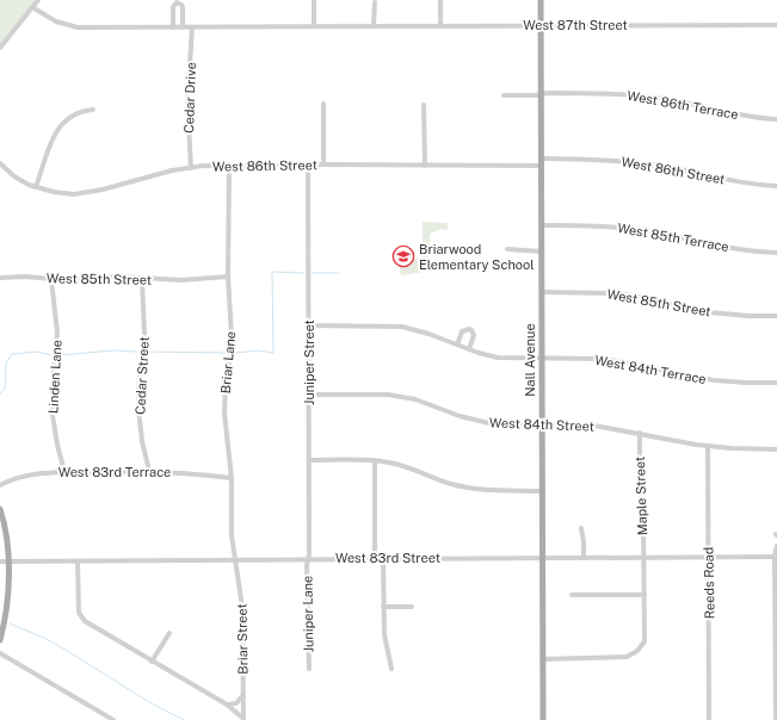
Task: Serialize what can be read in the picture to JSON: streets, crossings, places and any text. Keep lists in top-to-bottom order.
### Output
{
  "streets": {
    "main road": ["Nall Avenue"],
    "street": [
      "West 87th Street",
      "Cedar Drive",
      "West 86th Terrace",
      "West 86th Street",
      "West 85th Terrace",
      "West 85th Street",
      "Briar Lane",
      "Juniper Street",
      "West 84th Terrace",
      "Cedar Street",
      "Linden Lane",
      "West 84th Street",
      "West 83rd Terrace",
      "Maple Street",
      "West 83rd Street",
      "Reeds Road",
      "Juniper Lane",
      "Briar Street"
    ]
  },
  "crossings": [
    ["West 87th Street", "Cedar Drive"],
    ["West 87th Street", "Nall Avenue"],
    ["Cedar Drive", "West 86th Street"],
    ["West 86th Terrace", "Nall Avenue"],
    ["West 86th Street", "Nall Avenue"],
    ["West 86th Street", "Briar Lane"],
    ["West 86th Street", "Juniper Street"],
    ["West 85th Terrace", "Nall Avenue"],
    ["West 85th Street", "Nall Avenue"],
    ["West 85th Street", "Briar Lane"],
    ["West 85th Street", "Cedar Street"],
    ["West 85th Street", "Linden Lane"],
    ["Nall Avenue", "West 84th Terrace"],
    ["Nall Avenue", "West 84th Street"],
    ["Nall Avenue", "Maple Street"],
    ["Nall Avenue", "West 83rd Street"],
    ["Briar Lane", "West 83rd Terrace"],
    ["Briar Lane", "West 83rd Street"],
    ["Briar Lane", "Briar Street"],
    ["Juniper Street", "West 84th Terrace"],
    ["Juniper Street", "West 84th Street"],
    ["Juniper Street", "West 83rd Street"],
    ["Juniper Street", "Juniper Lane"],
    ["Cedar Street", "West 83rd Terrace"],
    ["Linden Lane", "West 83rd Terrace"],
    ["West 84th Street", "Maple Street"],
    ["West 84th Street", "Reeds Road"],
    ["Maple Street", "West 83rd Street"],
    ["West 83rd Street", "Reeds Road"],
    ["West 83rd Street", "Juniper Lane"],
    ["West 83rd Street", "Briar Street"]
  ],
  "places": {
    "school or university": ["Briarwood Elementary School"]
  }
}
